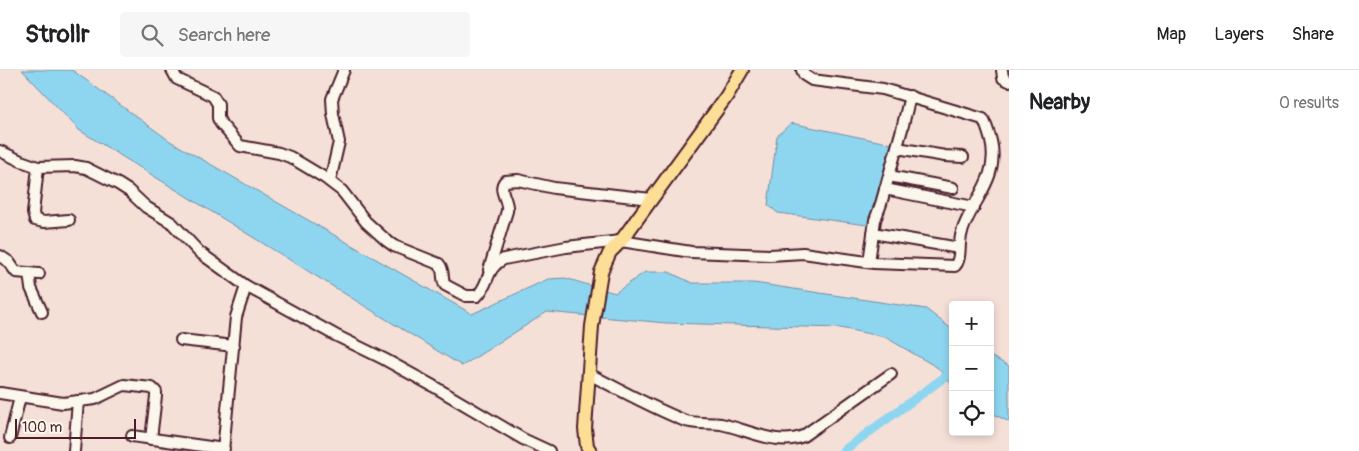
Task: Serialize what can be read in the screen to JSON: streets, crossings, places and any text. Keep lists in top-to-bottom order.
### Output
{
  "scale_bar": "100 m",
  "page": {
    "header": "Strollr",
    "search": "Search here",
    "nav": ["Map", "Layers", "Share"],
    "heading": ["Nearby", "0 results"],
    "map_buttons": ["+", "−"],
    "scale": "100 m"
  }
}
